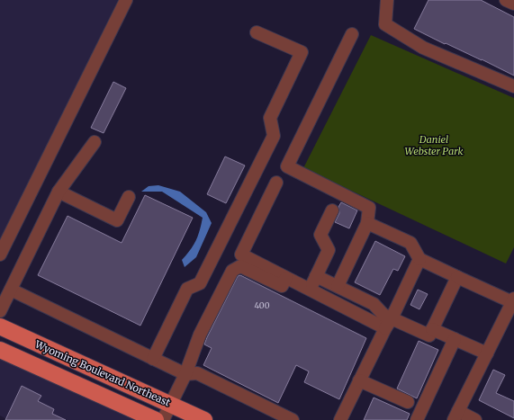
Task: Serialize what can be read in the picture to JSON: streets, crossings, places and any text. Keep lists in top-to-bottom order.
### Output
{
  "streets": {
    "main road": ["Wyoming Boulevard Northeast"]
  },
  "parks": ["Daniel Webster Park"],
  "house_numbers": ["400"]
}
